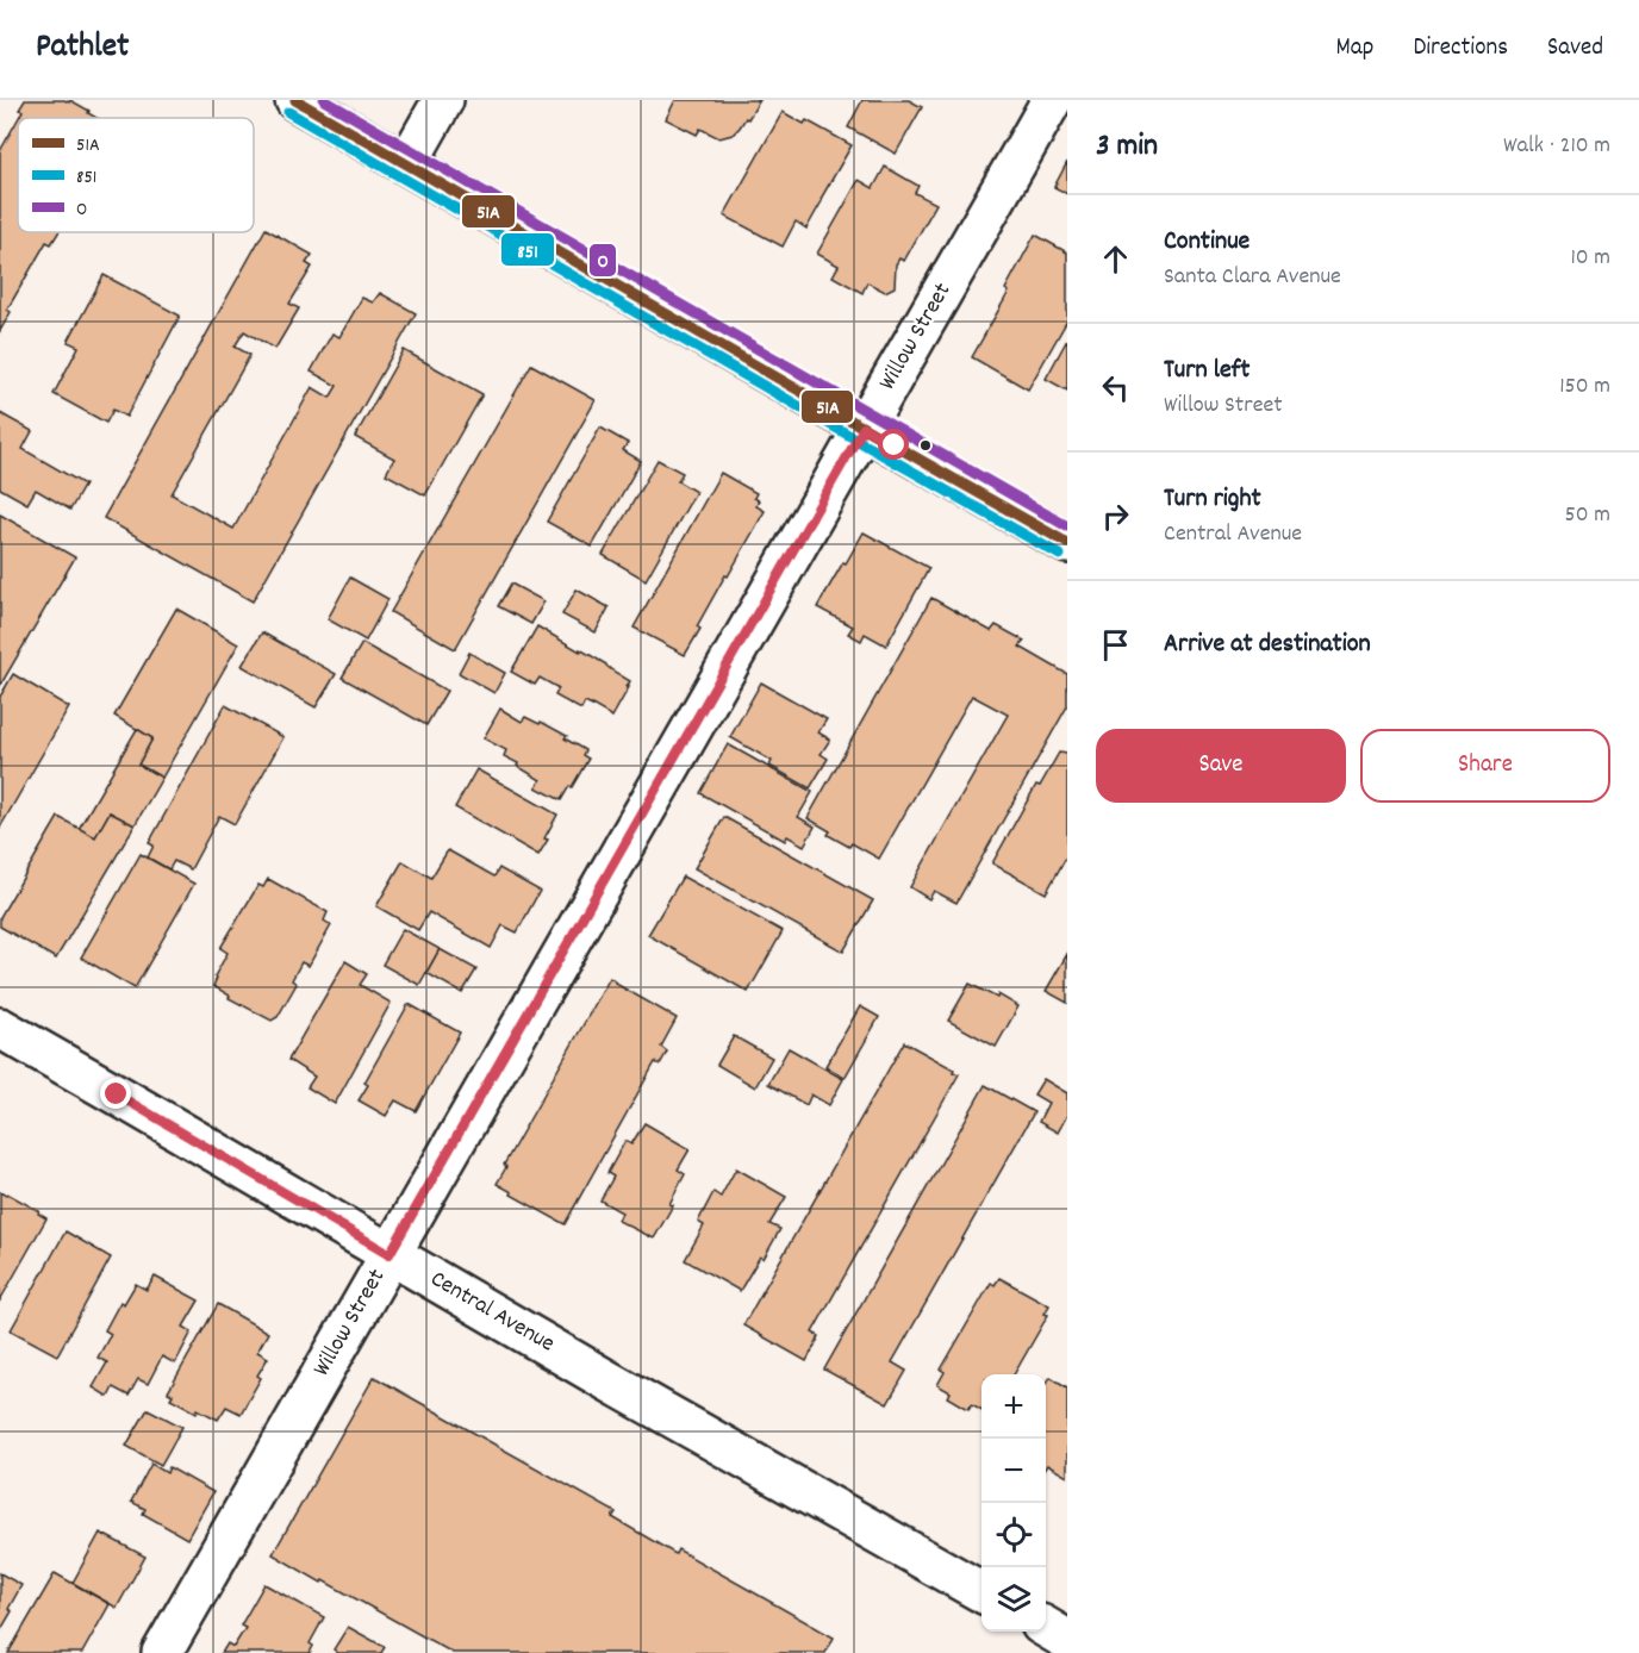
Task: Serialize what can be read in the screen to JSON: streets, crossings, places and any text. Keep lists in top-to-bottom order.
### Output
{
  "streets": {
    "street": ["Willow Street", "Central Avenue"]
  },
  "crossings": [
    ["Willow Street", "Central Avenue"]
  ],
  "lines": ["transit line 51A", "transit line O", "transit line 851"],
  "legend": ["51A", "851", "O"],
  "page": {
    "header": "Pathlet",
    "nav": ["Map", "Directions", "Saved"],
    "heading": ["3 min", "Walk · 210 m"],
    "list": [
      ["Continue", "Santa Clara Avenue", "10 m"],
      ["Turn left", "Willow Street", "150 m"],
      ["Turn right", "Central Avenue", "50 m"],
      "Arrive at destination"
    ],
    "buttons": ["Save", "Share"],
    "map_buttons": ["+", "−"]
  }
}
